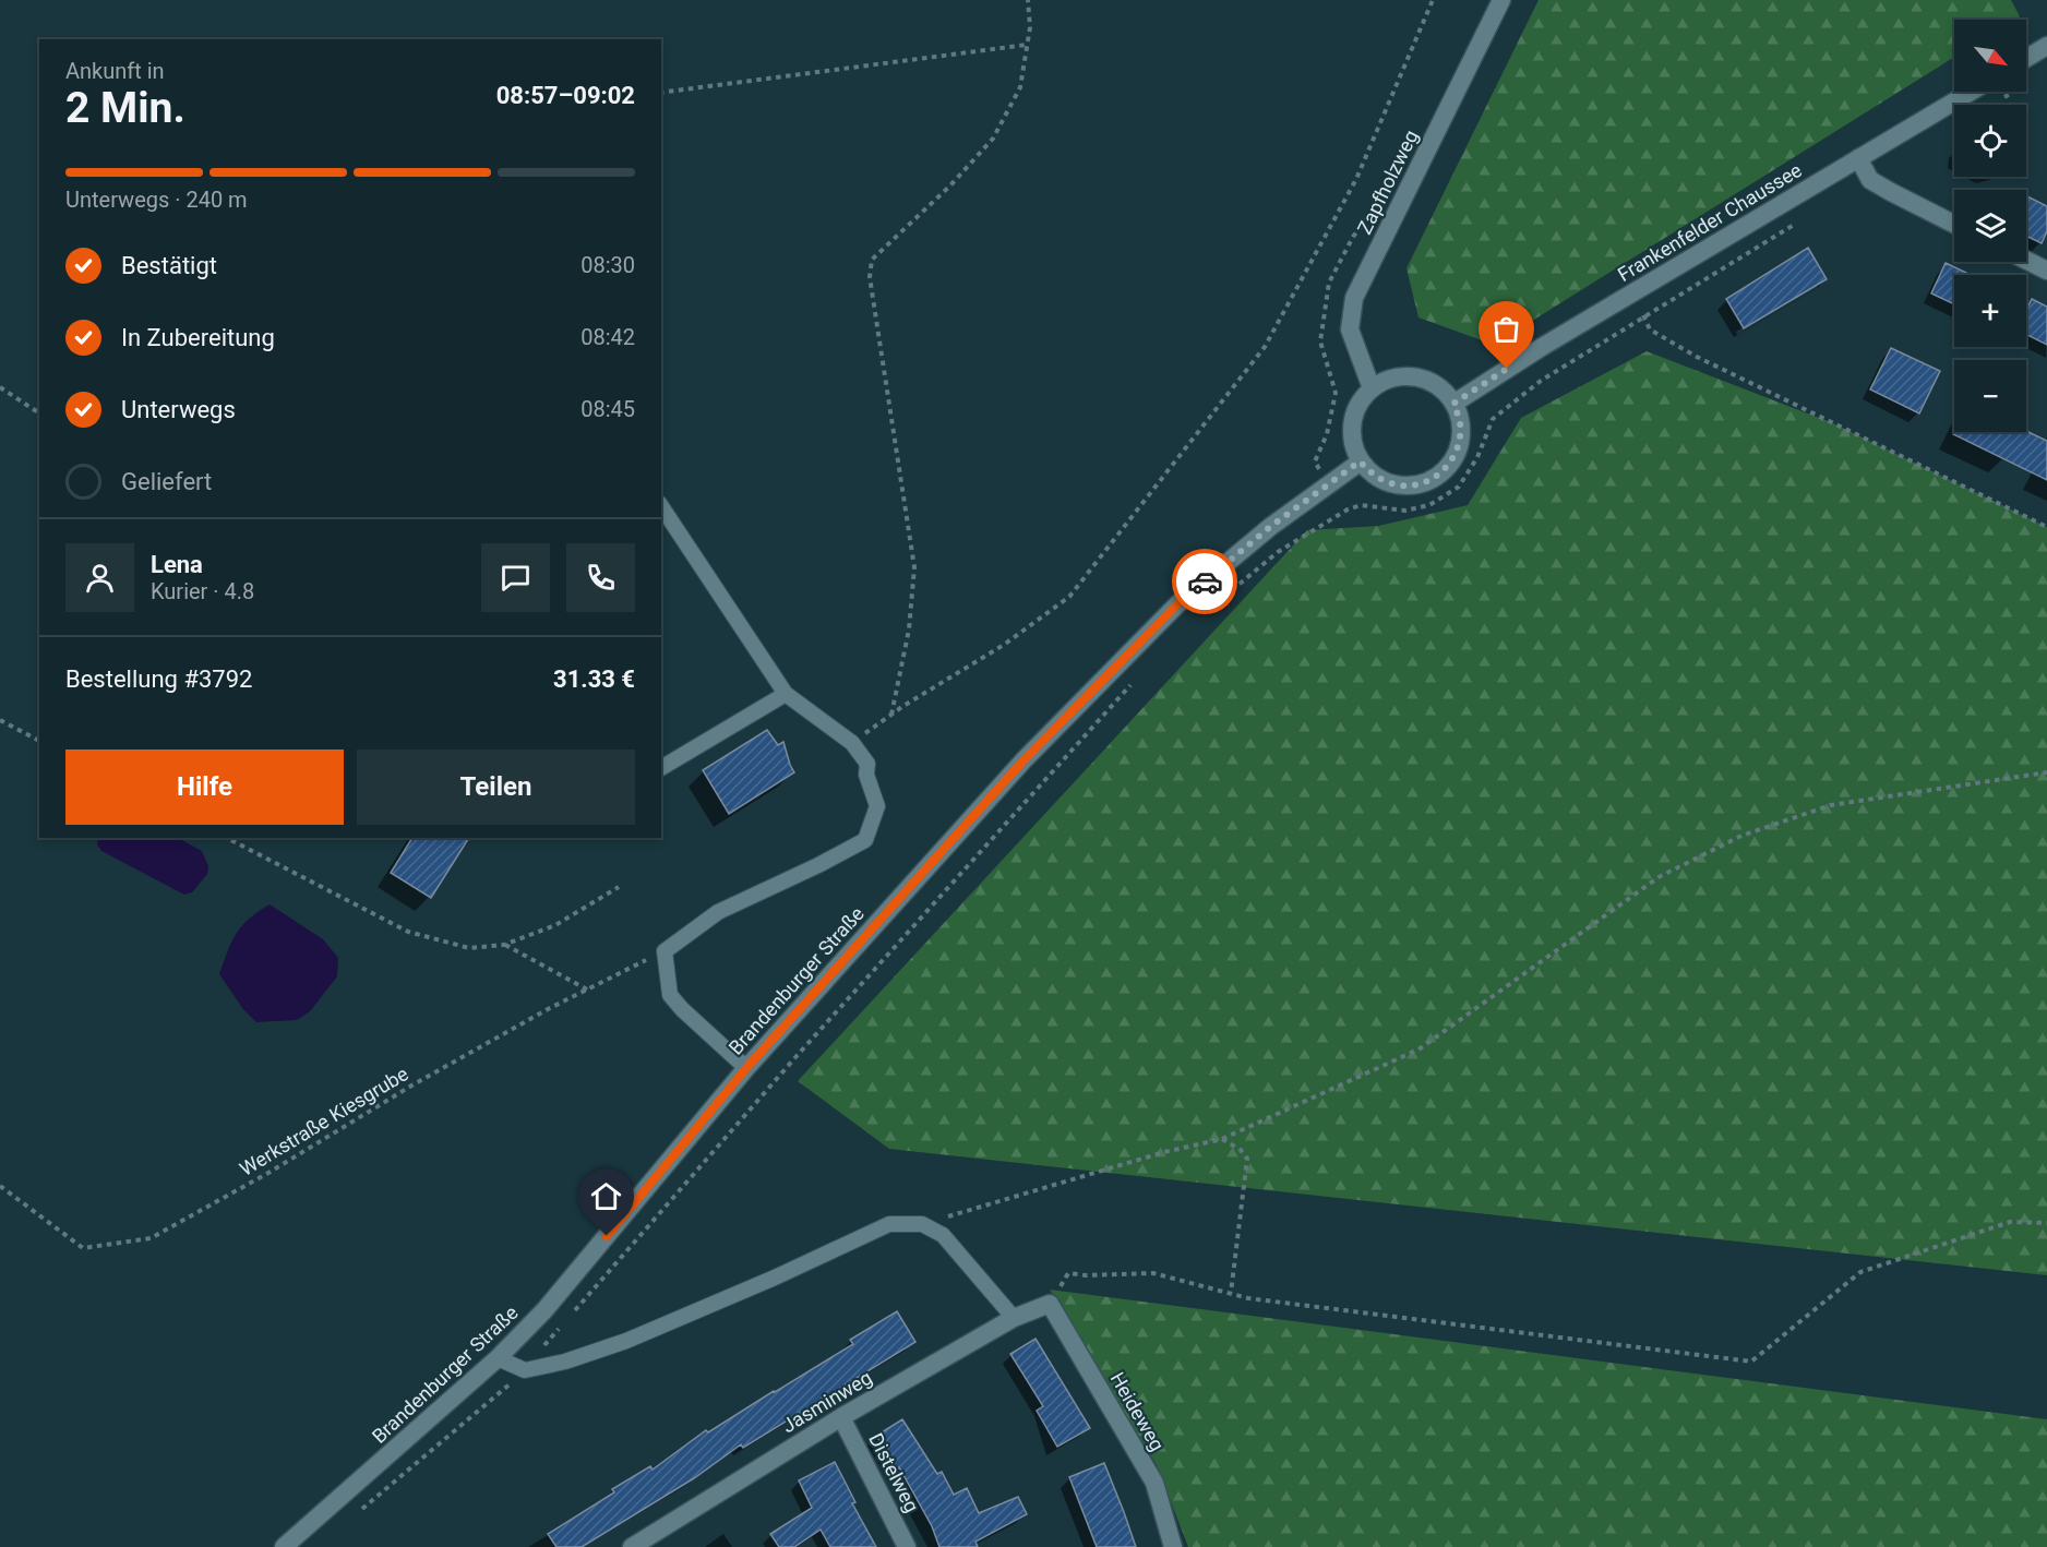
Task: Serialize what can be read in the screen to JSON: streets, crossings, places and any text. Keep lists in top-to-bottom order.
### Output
{
  "streets": {
    "street": [
      "Zapfholzweg",
      "Frankenfelder Chaussee",
      "Brandenburger Straße",
      "Jasminweg",
      "Heideweg",
      "Distelweg"
    ],
    "path": ["Werkstraße Kiesgrube"]
  },
  "crossings": [
    ["Zapfholzweg", "Frankenfelder Chaussee"],
    ["Zapfholzweg", "Brandenburger Straße"],
    ["Frankenfelder Chaussee", "Brandenburger Straße"],
    ["Jasminweg", "Heideweg"],
    ["Jasminweg", "Distelweg"]
  ],
  "north": "bottom right",
  "page": {
    "map_buttons": ["+", "−"],
    "heading": ["2 Min.", "Ankunft in", "08:57–09:02"],
    "panel": [
      "Lena",
      "Kurier · 4.8",
      "Bestellung #3792",
      "31.33 €"
    ],
    "bar": "Unterwegs · 240 m",
    "list": [
      ["Bestätigt", "08:30"],
      ["In Zubereitung", "08:42"],
      ["Unterwegs", "08:45"],
      "Geliefert"
    ],
    "buttons": ["Hilfe", "Teilen"]
  }
}
